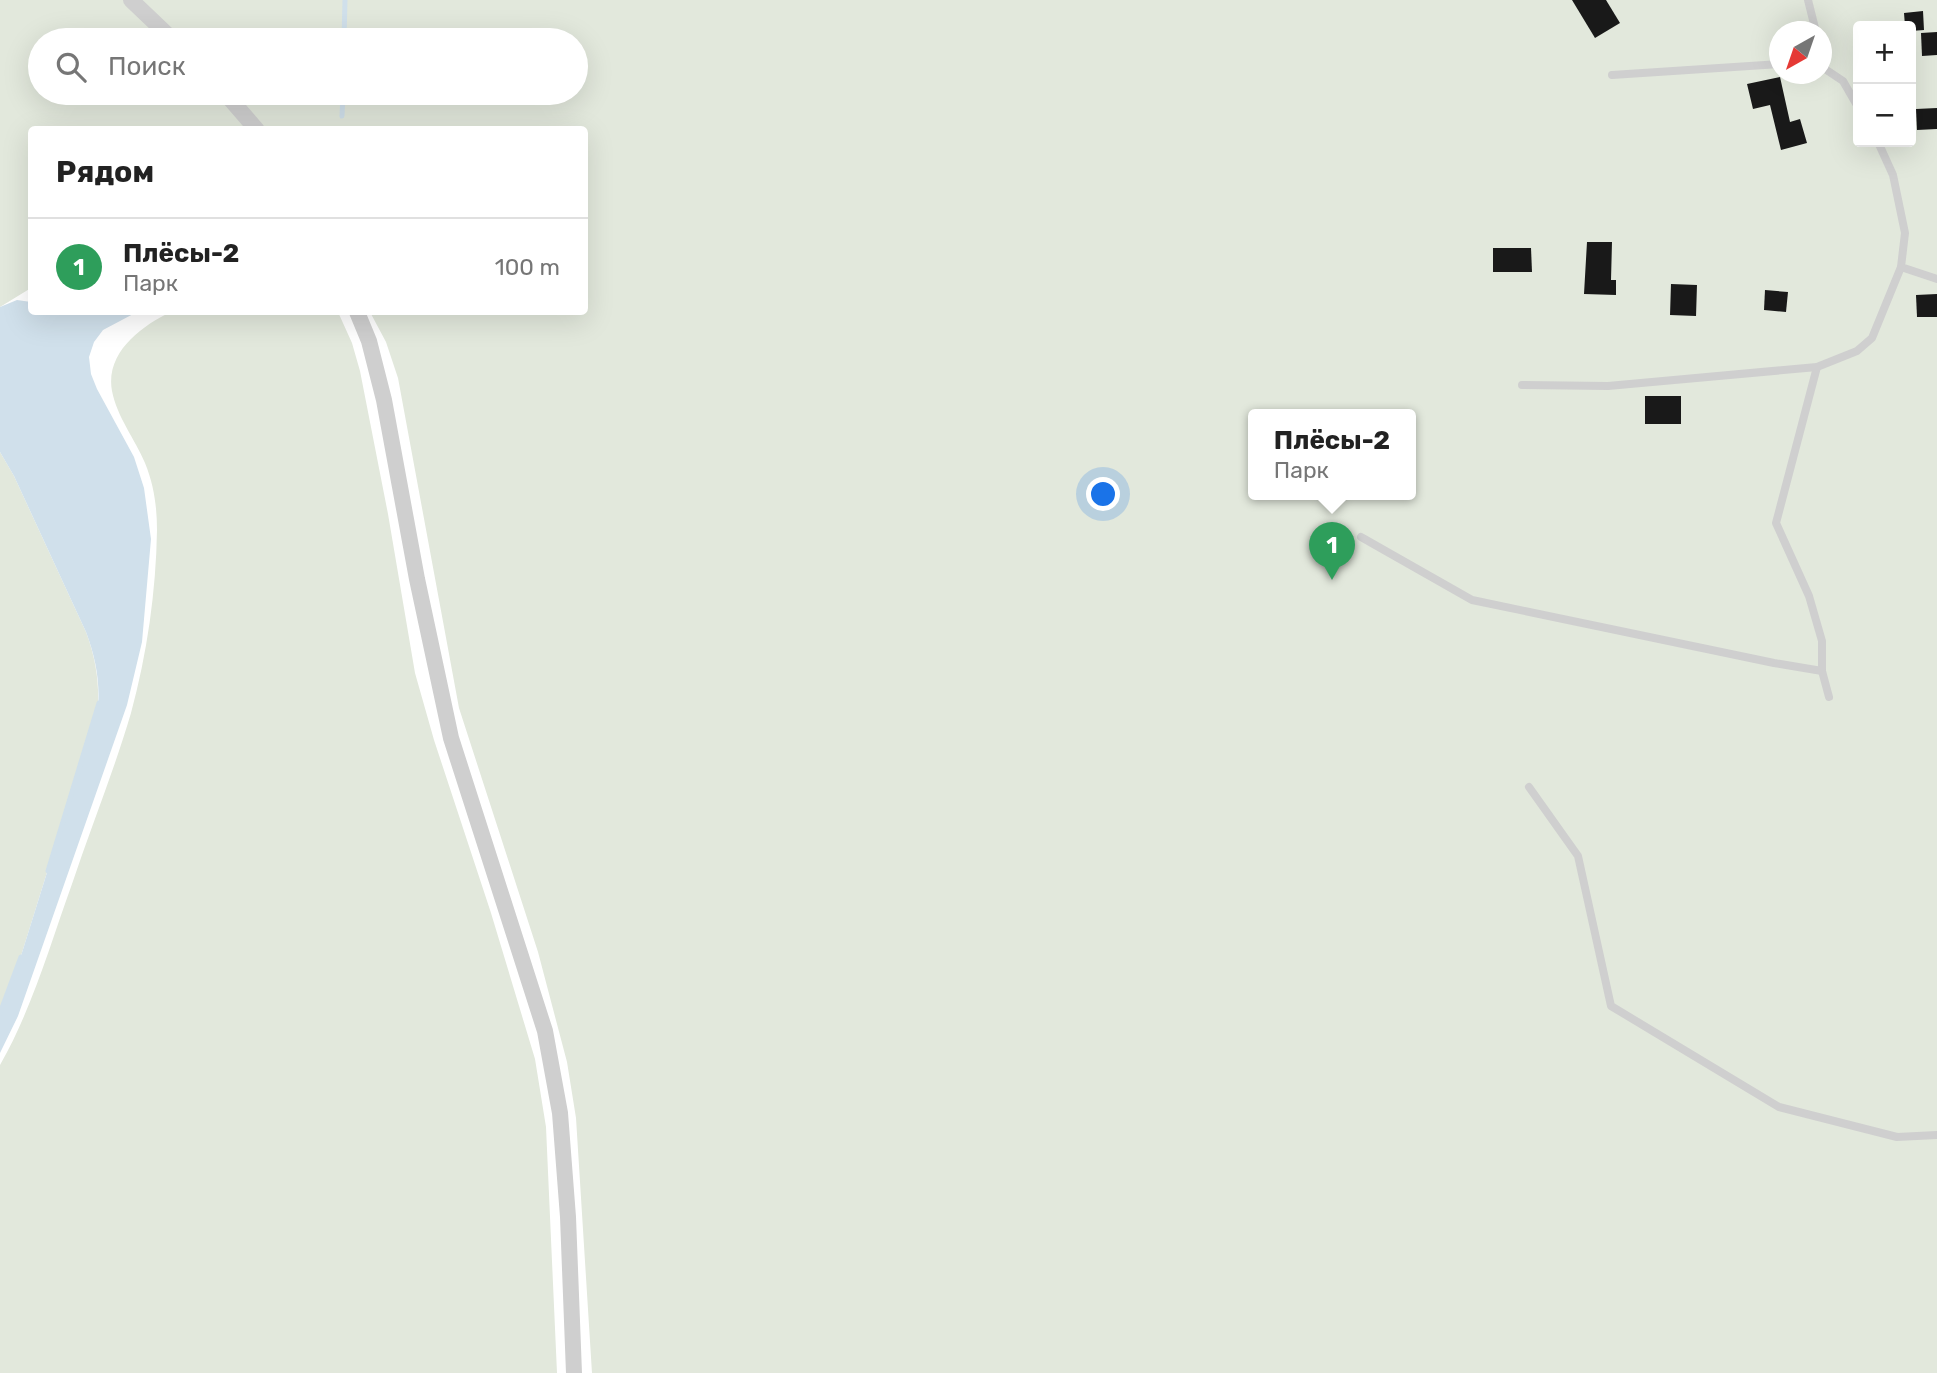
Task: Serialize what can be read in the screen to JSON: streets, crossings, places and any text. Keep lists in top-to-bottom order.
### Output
{
  "north": "bottom left",
  "page": {
    "map_buttons": ["+", "−"],
    "search": "Поиск",
    "heading": "Рядом",
    "list": [
      {
        "mark": "1",
        "name": "Плёсы-2",
        "note": "Парк",
        "value": "100 m"
      }
    ],
    "popup": ["Плёсы-2", "Парк"],
    "pins": "1"
  }
}
